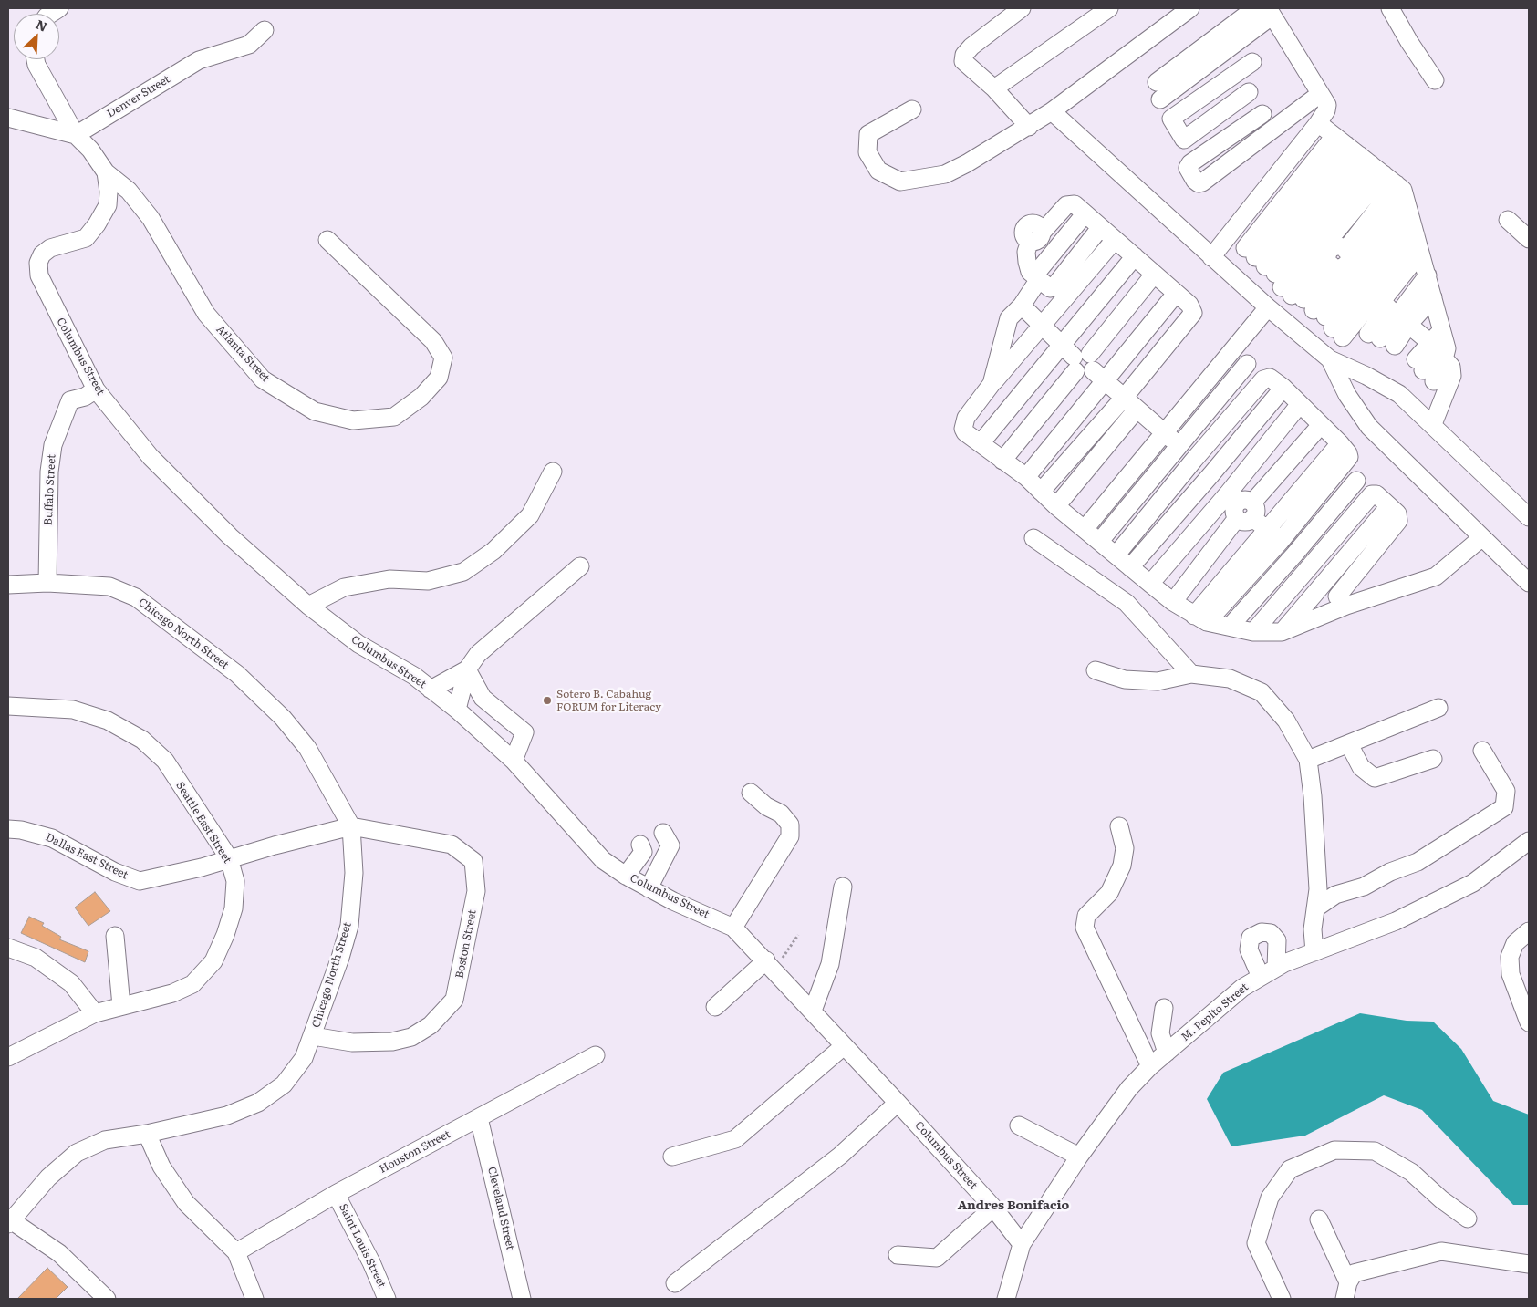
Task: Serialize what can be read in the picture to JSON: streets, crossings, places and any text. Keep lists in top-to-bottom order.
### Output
{
  "streets": {
    "street": [
      "Denver Street",
      "Atlanta Street",
      "Columbus Street",
      "Buffalo Street",
      "Chicago North Street",
      "Seattle East Street",
      "Dallas East Street",
      "Boston Street",
      "M. Pepito Street",
      "Houston Street",
      "Cleveland Street",
      "Saint Louis Street"
    ]
  },
  "crossings": [
    ["Atlanta Street", "Columbus Street"],
    ["Columbus Street", "Buffalo Street"],
    ["Columbus Street", "M. Pepito Street"],
    ["Buffalo Street", "Chicago North Street"],
    ["Chicago North Street", "Dallas East Street"],
    ["Chicago North Street", "Boston Street"],
    ["Seattle East Street", "Dallas East Street"],
    ["Dallas East Street", "Boston Street"],
    ["Houston Street", "Cleveland Street"],
    ["Houston Street", "Saint Louis Street"]
  ],
  "districts": ["Andres Bonifacio"],
  "places": ["Sotero B. Cabahug FORUM for Literacy"],
  "north": "top right"
}
